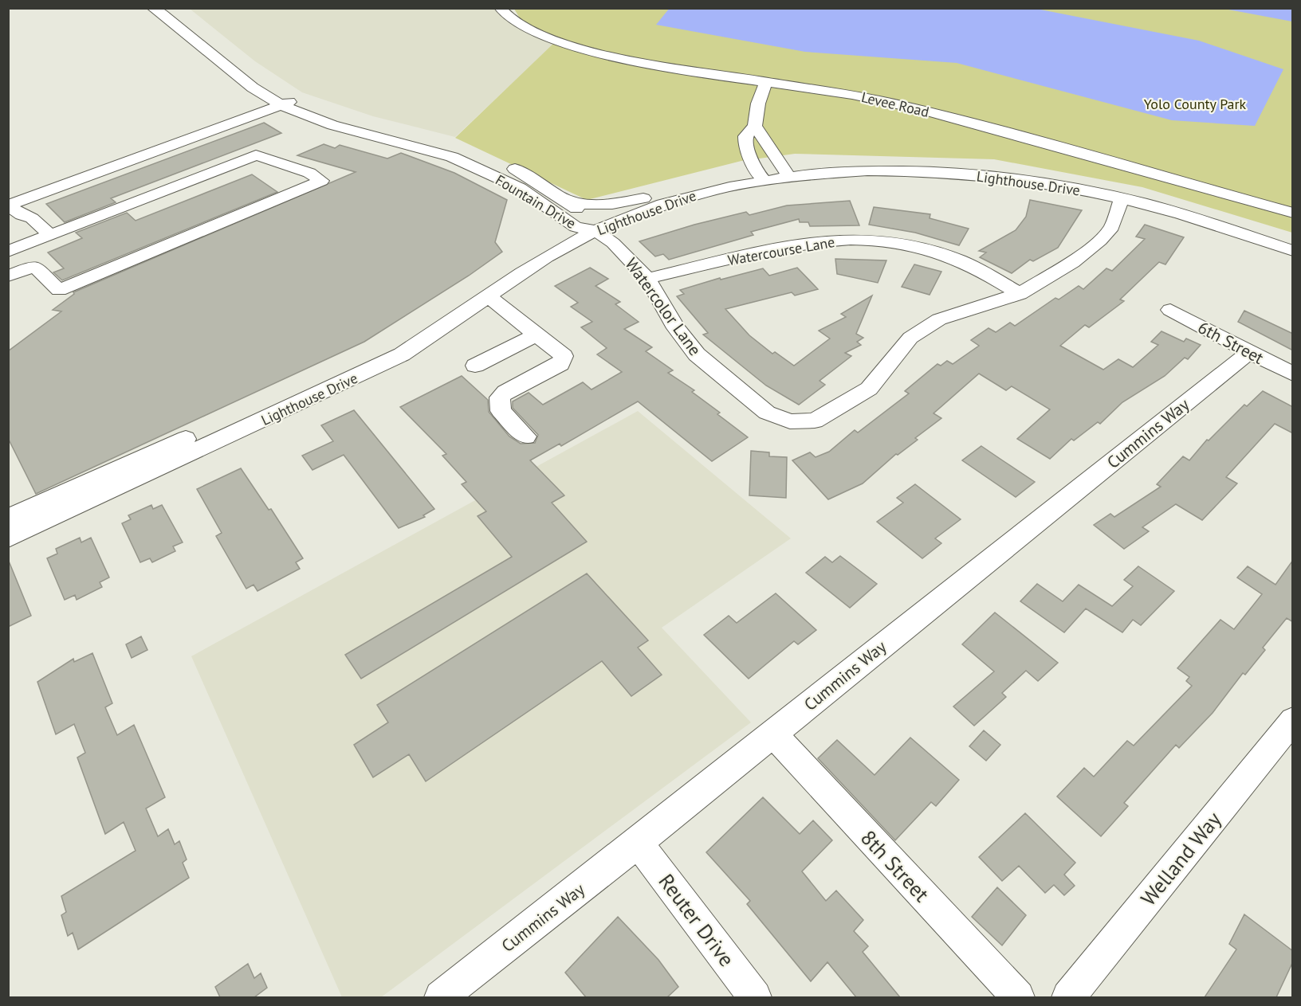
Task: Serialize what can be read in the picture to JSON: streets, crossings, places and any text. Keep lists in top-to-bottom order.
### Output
{
  "streets": {
    "street": [
      "Levee Road",
      "Lighthouse Drive",
      "Fountain Drive",
      "Watercourse Lane",
      "Watercolor Lane",
      "6th Street",
      "Cummins Way",
      "Welland Way",
      "8th Street",
      "Reuter Drive"
    ]
  },
  "crossings": [
    ["Lighthouse Drive", "Fountain Drive"],
    ["Lighthouse Drive", "Watercolor Lane"],
    ["Fountain Drive", "Watercolor Lane"],
    ["Watercourse Lane", "Watercolor Lane"],
    ["6th Street", "Cummins Way"],
    ["Cummins Way", "8th Street"],
    ["Cummins Way", "Reuter Drive"]
  ],
  "parks": ["Yolo County Park"]
}
